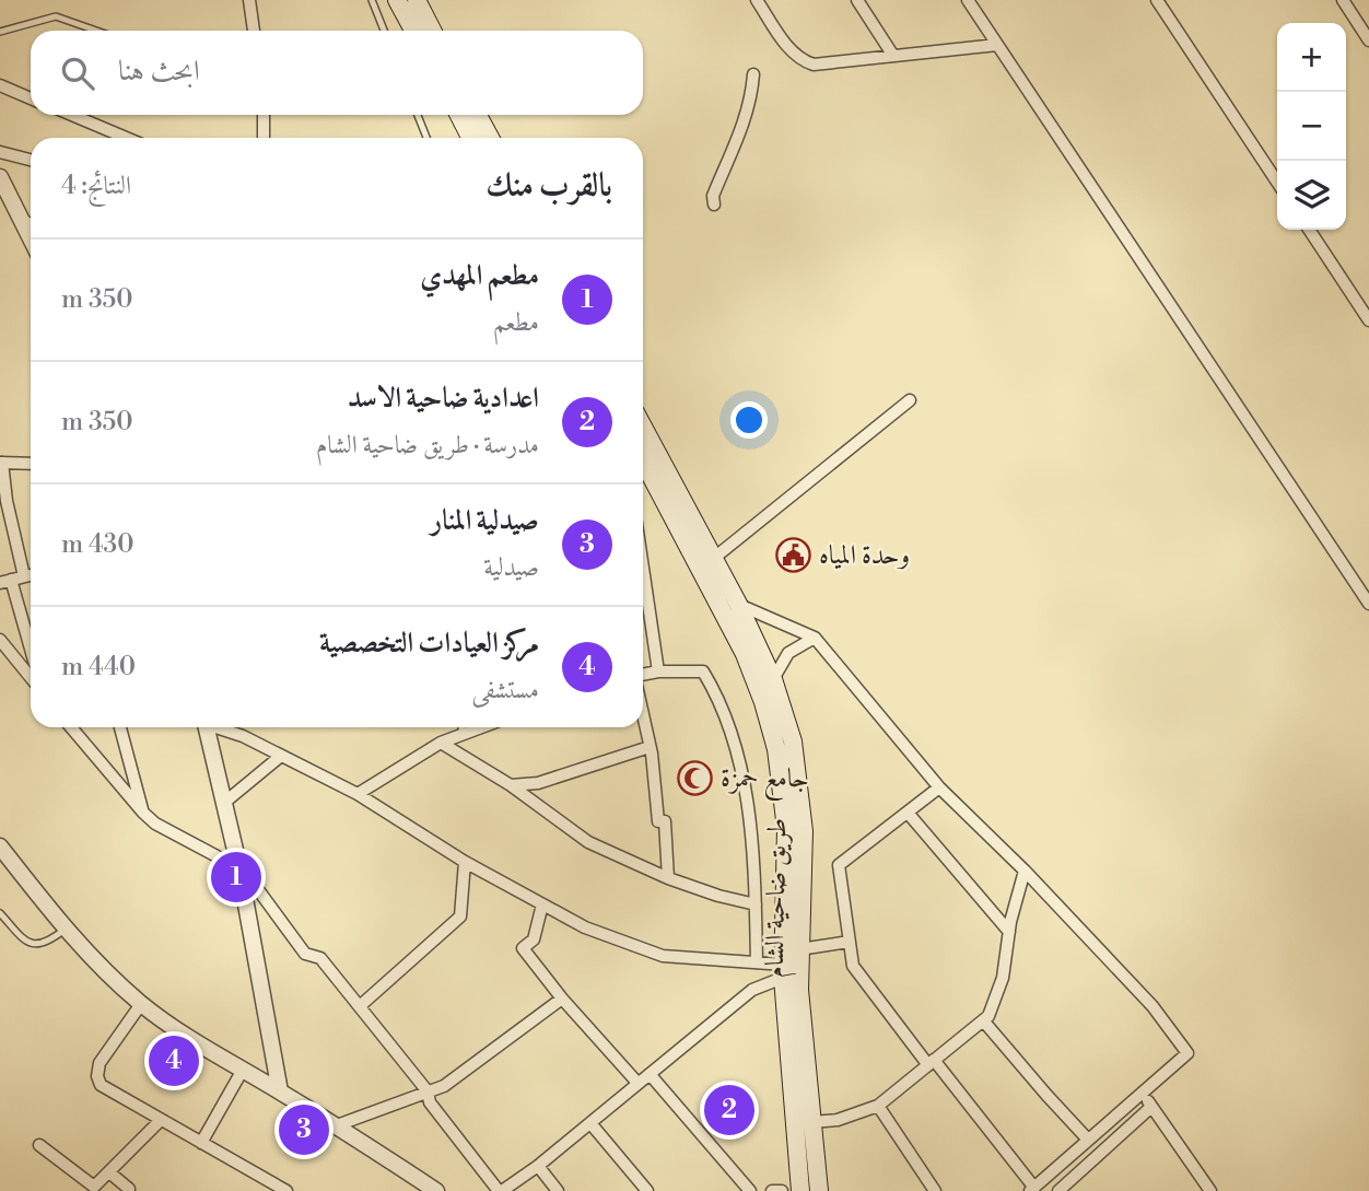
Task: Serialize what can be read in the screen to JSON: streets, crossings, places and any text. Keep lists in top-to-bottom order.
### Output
{
  "streets": {
    "main road": ["طريق ضاحية الشام"]
  },
  "places": {
    "public building": ["وحدة المياه"],
    "mosque": ["جامع حمزة"]
  },
  "page": {
    "map_buttons": ["+", "−"],
    "search": "ابحث هنا",
    "heading": ["بالقرب منك", "النتائج: 4"],
    "list": [
      {
        "mark": "1",
        "name": "مطعم المهدي",
        "note": "مطعم",
        "value": "350 m"
      },
      {
        "mark": "2",
        "name": "اعدادية ضاحية الاسد",
        "note": "مدرسة · طريق ضاحية الشام",
        "value": "350 m"
      },
      {
        "mark": "3",
        "name": "صيدلية المنار",
        "note": "صيدلية",
        "value": "430 m"
      },
      {
        "mark": "4",
        "name": "مركز العيادات التخصصية",
        "note": "مستشفى",
        "value": "440 m"
      }
    ],
    "pins": [
      "1",
      "4",
      "2",
      "3"
    ]
  }
}
